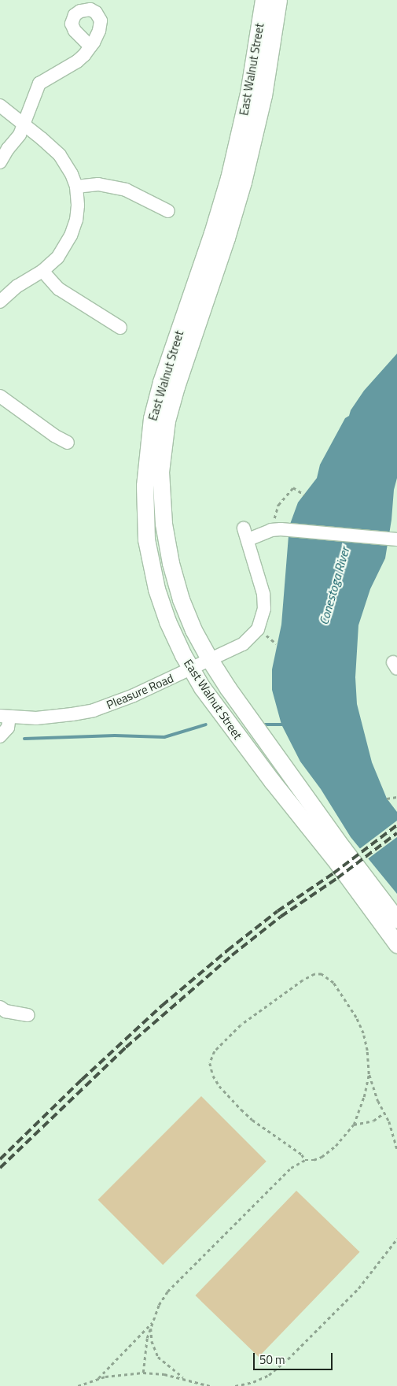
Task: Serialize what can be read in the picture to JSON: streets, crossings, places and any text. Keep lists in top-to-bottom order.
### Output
{
  "streets": {
    "main road": ["East Walnut Street"],
    "street": ["Pleasure Road"]
  },
  "crossings": [
    ["East Walnut Street", "Pleasure Road"]
  ],
  "water": ["Conestoga River"],
  "scale_bar": "50 m"
}
